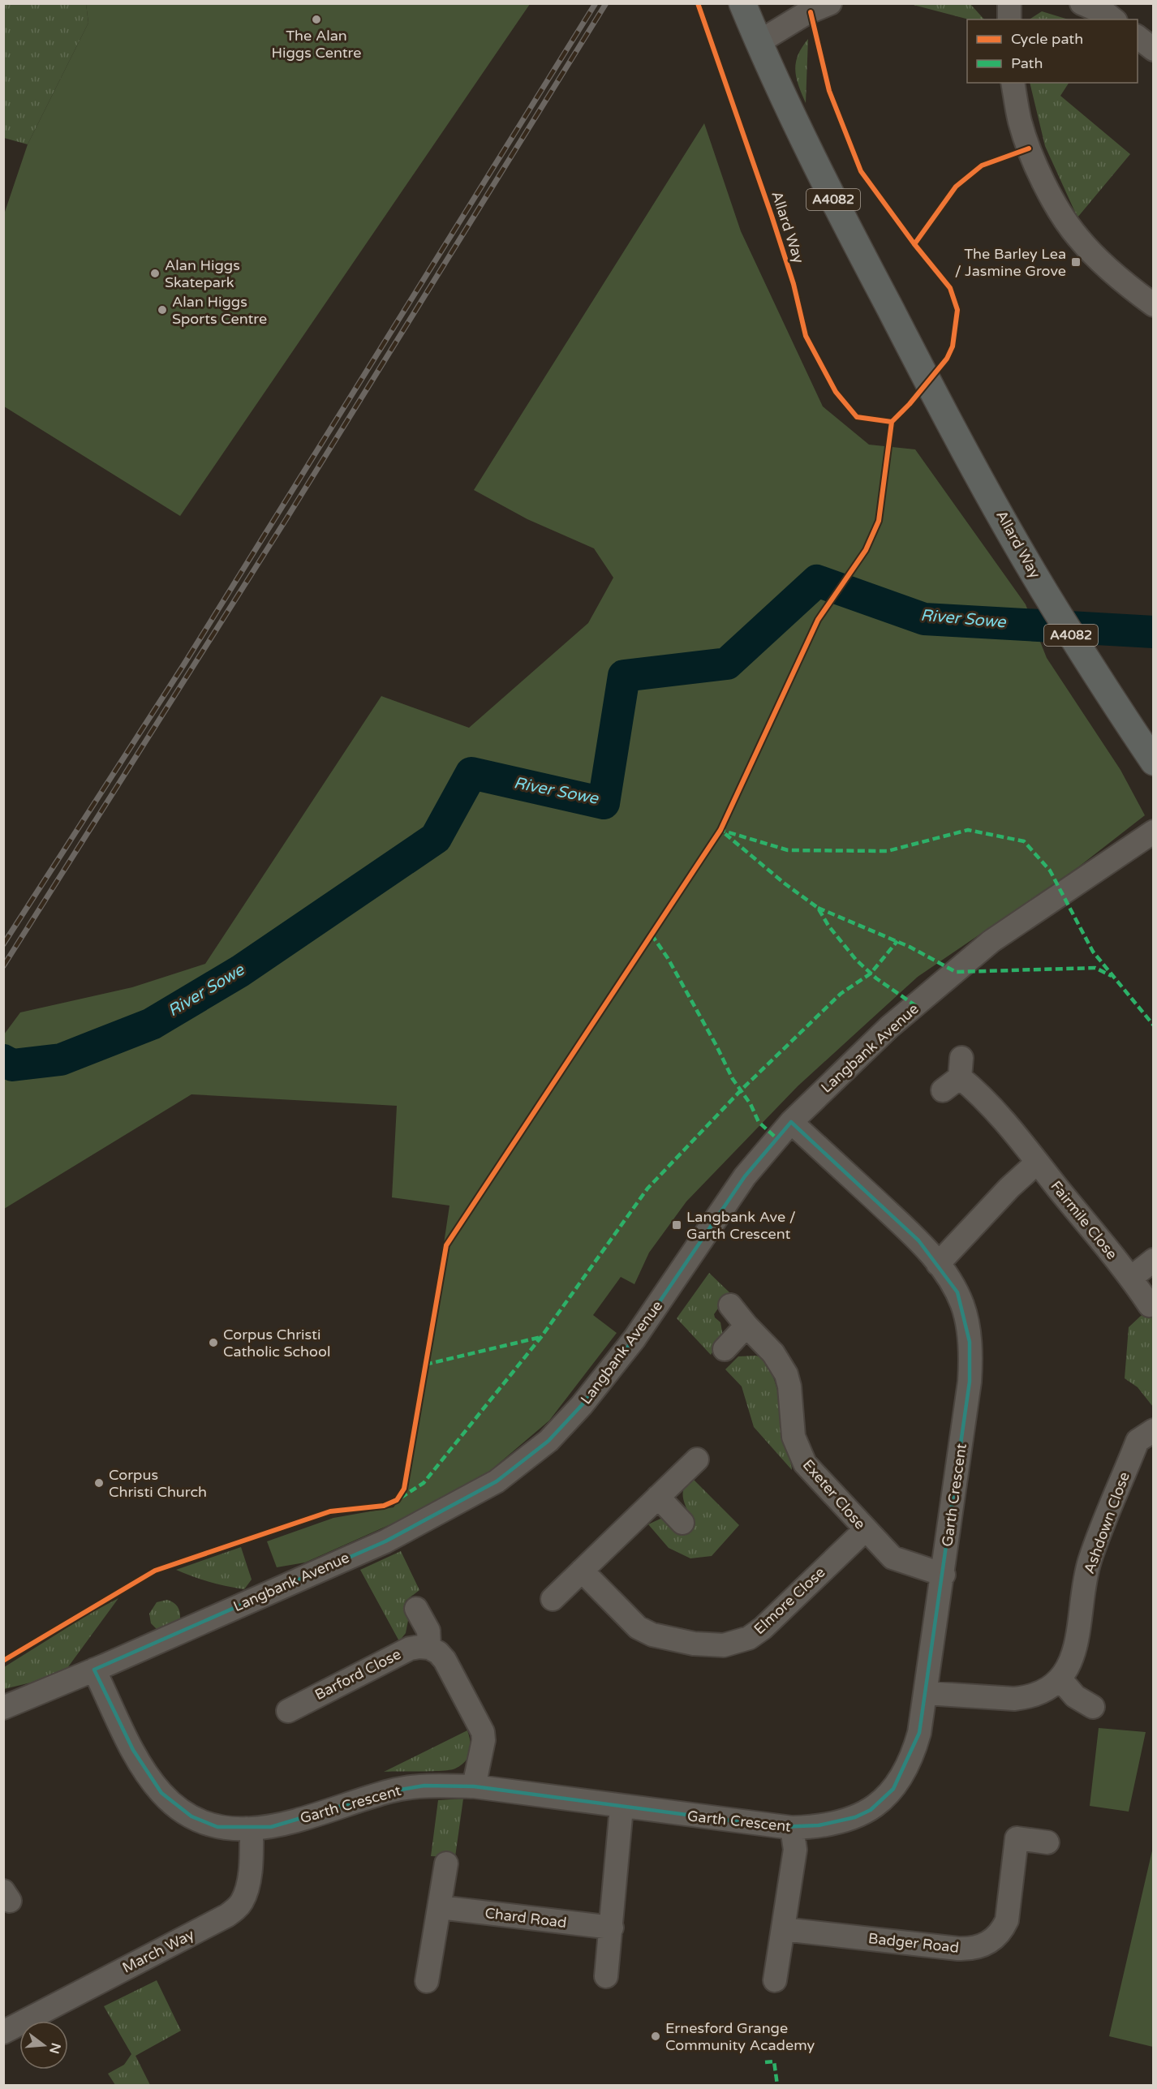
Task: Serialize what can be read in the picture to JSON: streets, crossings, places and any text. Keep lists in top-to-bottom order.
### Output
{
  "streets": {
    "main road": ["A4082", "Allard Way"],
    "street": [
      "Langbank Avenue",
      "Fairmile Close",
      "Exeter Close",
      "Garth Crescent",
      "Ashdown Close",
      "Elmore Close",
      "Barford Close",
      "Chard Road",
      "Badger Road",
      "March Way"
    ]
  },
  "crossings": [
    ["Langbank Avenue", "Garth Crescent"],
    ["Exeter Close", "Garth Crescent"],
    ["Exeter Close", "Elmore Close"],
    ["Garth Crescent", "Ashdown Close"],
    ["Garth Crescent", "March Way"]
  ],
  "water": ["River Sowe"],
  "places": {
    "other": [
      "The Alan Higgs Centre",
      "Alan Higgs Skatepark",
      "Alan Higgs Sports Centre",
      "Corpus Christi Catholic School",
      "Corpus Christi Church",
      "Ernesford Grange Community Academy"
    ],
    "transit": ["The Barley Lea / Jasmine Grove", "Langbank Ave / Garth Crescent"]
  },
  "legend": ["Cycle path", "Path"],
  "north": "right"
}
